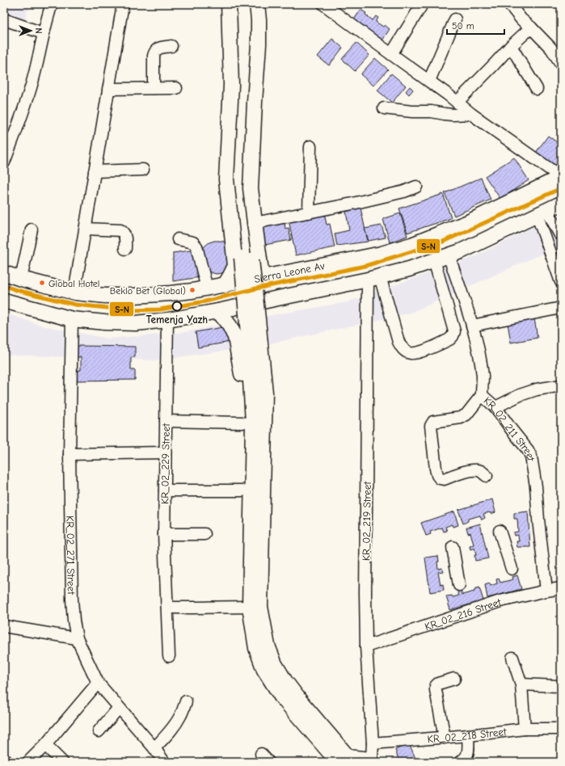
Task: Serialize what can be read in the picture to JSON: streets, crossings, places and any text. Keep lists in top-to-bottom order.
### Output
{
  "streets": {
    "main road": ["Sierra Leone Av"],
    "street": [
      "KR_02_211 Street",
      "KR_02_229 Street",
      "KR_02_219 Street",
      "KR_02_271 Street",
      "KR_02_216 Street",
      "KR_02_218 Street"
    ]
  },
  "crossings": [
    ["KR_02_211 Street", "KR_02_216 Street"],
    ["KR_02_219 Street", "KR_02_216 Street"],
    ["KR_02_219 Street", "KR_02_218 Street"]
  ],
  "places": ["Global Hotel", "Beklo Bet (Global)", "Temenja Yazh"],
  "lines": ["transit line S-N"],
  "scale_bar": "50 m",
  "north": "right"
}
